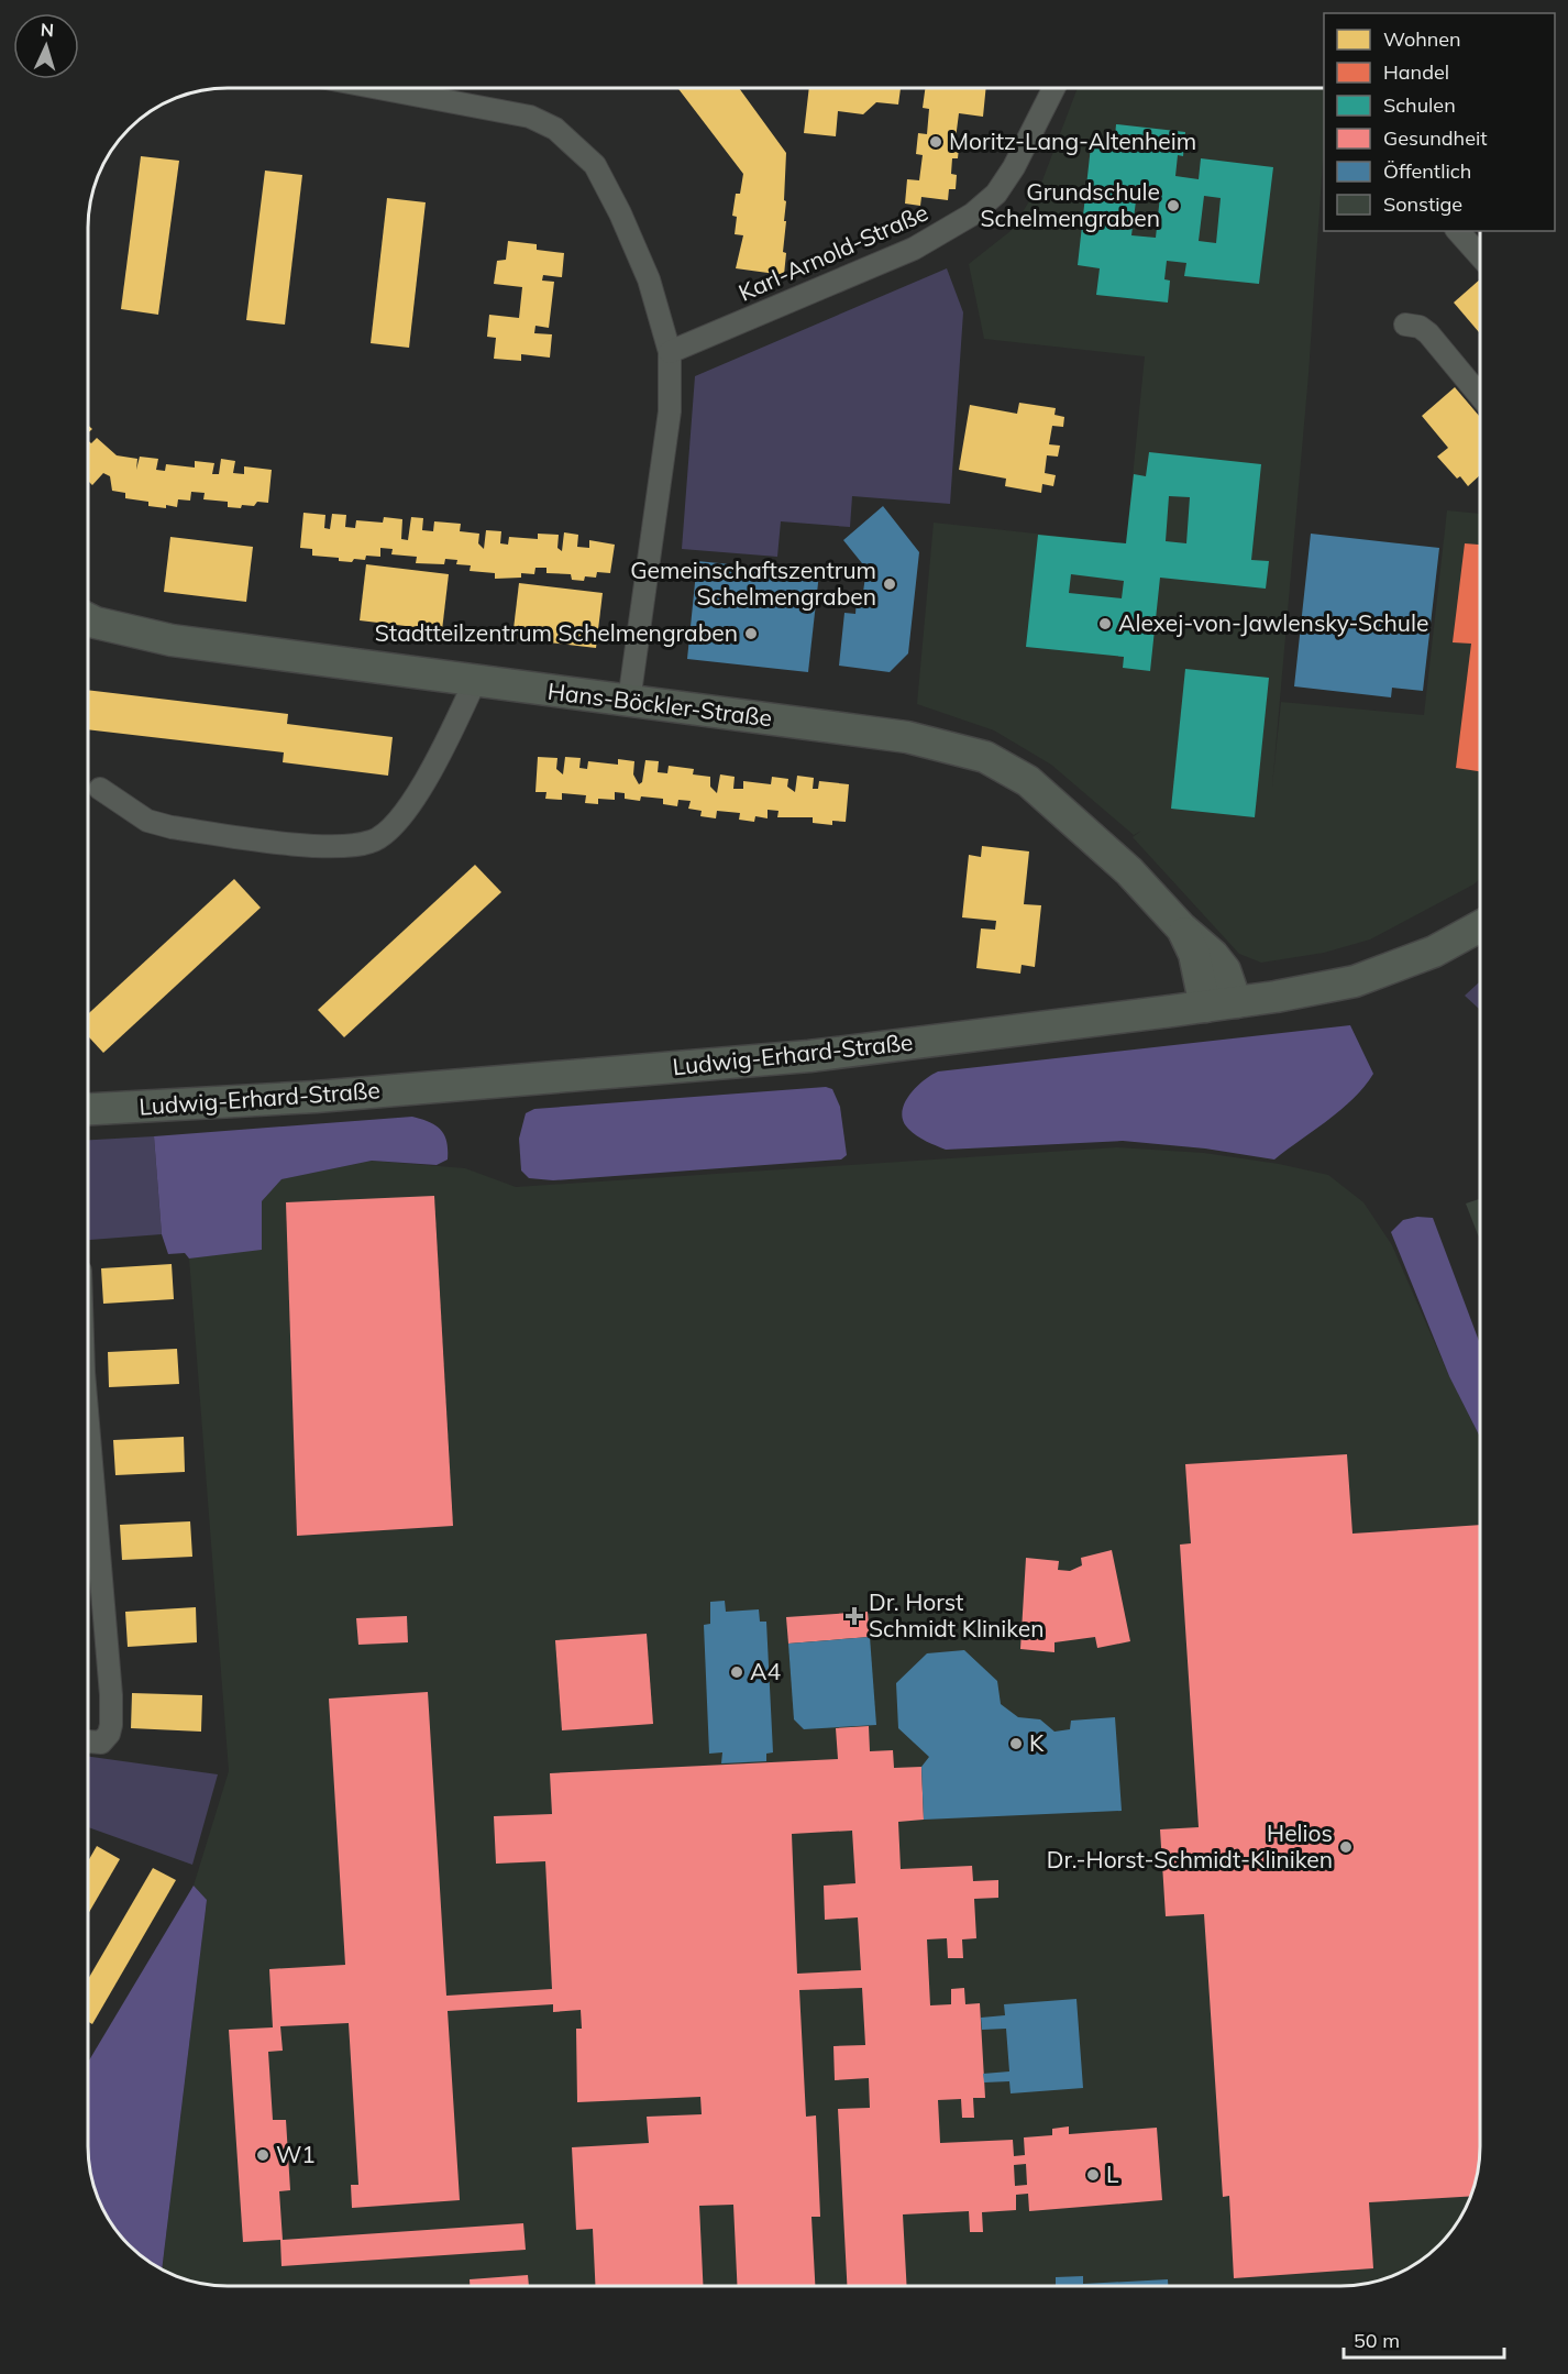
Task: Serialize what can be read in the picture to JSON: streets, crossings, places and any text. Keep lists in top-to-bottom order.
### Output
{
  "streets": {
    "main road": ["Hans-Böckler-Straße", "Ludwig-Erhard-Straße"],
    "street": ["Karl-Arnold-Straße"]
  },
  "crossings": [
    ["Hans-Böckler-Straße", "Ludwig-Erhard-Straße"]
  ],
  "places": {
    "other": [
      "Moritz-Lang-Altenheim",
      "Grundschule Schelmengraben",
      "Gemeinschaftszentrum Schelmengraben",
      "Alexej-von-Jawlensky-Schule",
      "Stadtteilzentrum Schelmengraben",
      "A4",
      "K",
      "Helios Dr.-Horst-Schmidt-Kliniken",
      "W1",
      "L"
    ],
    "health": ["Dr. Horst Schmidt Kliniken"]
  },
  "legend": [
    "Wohnen",
    "Handel",
    "Schulen",
    "Gesundheit",
    "Öffentlich",
    "Sonstige"
  ],
  "scale_bar": "50 m",
  "north": "top"
}
